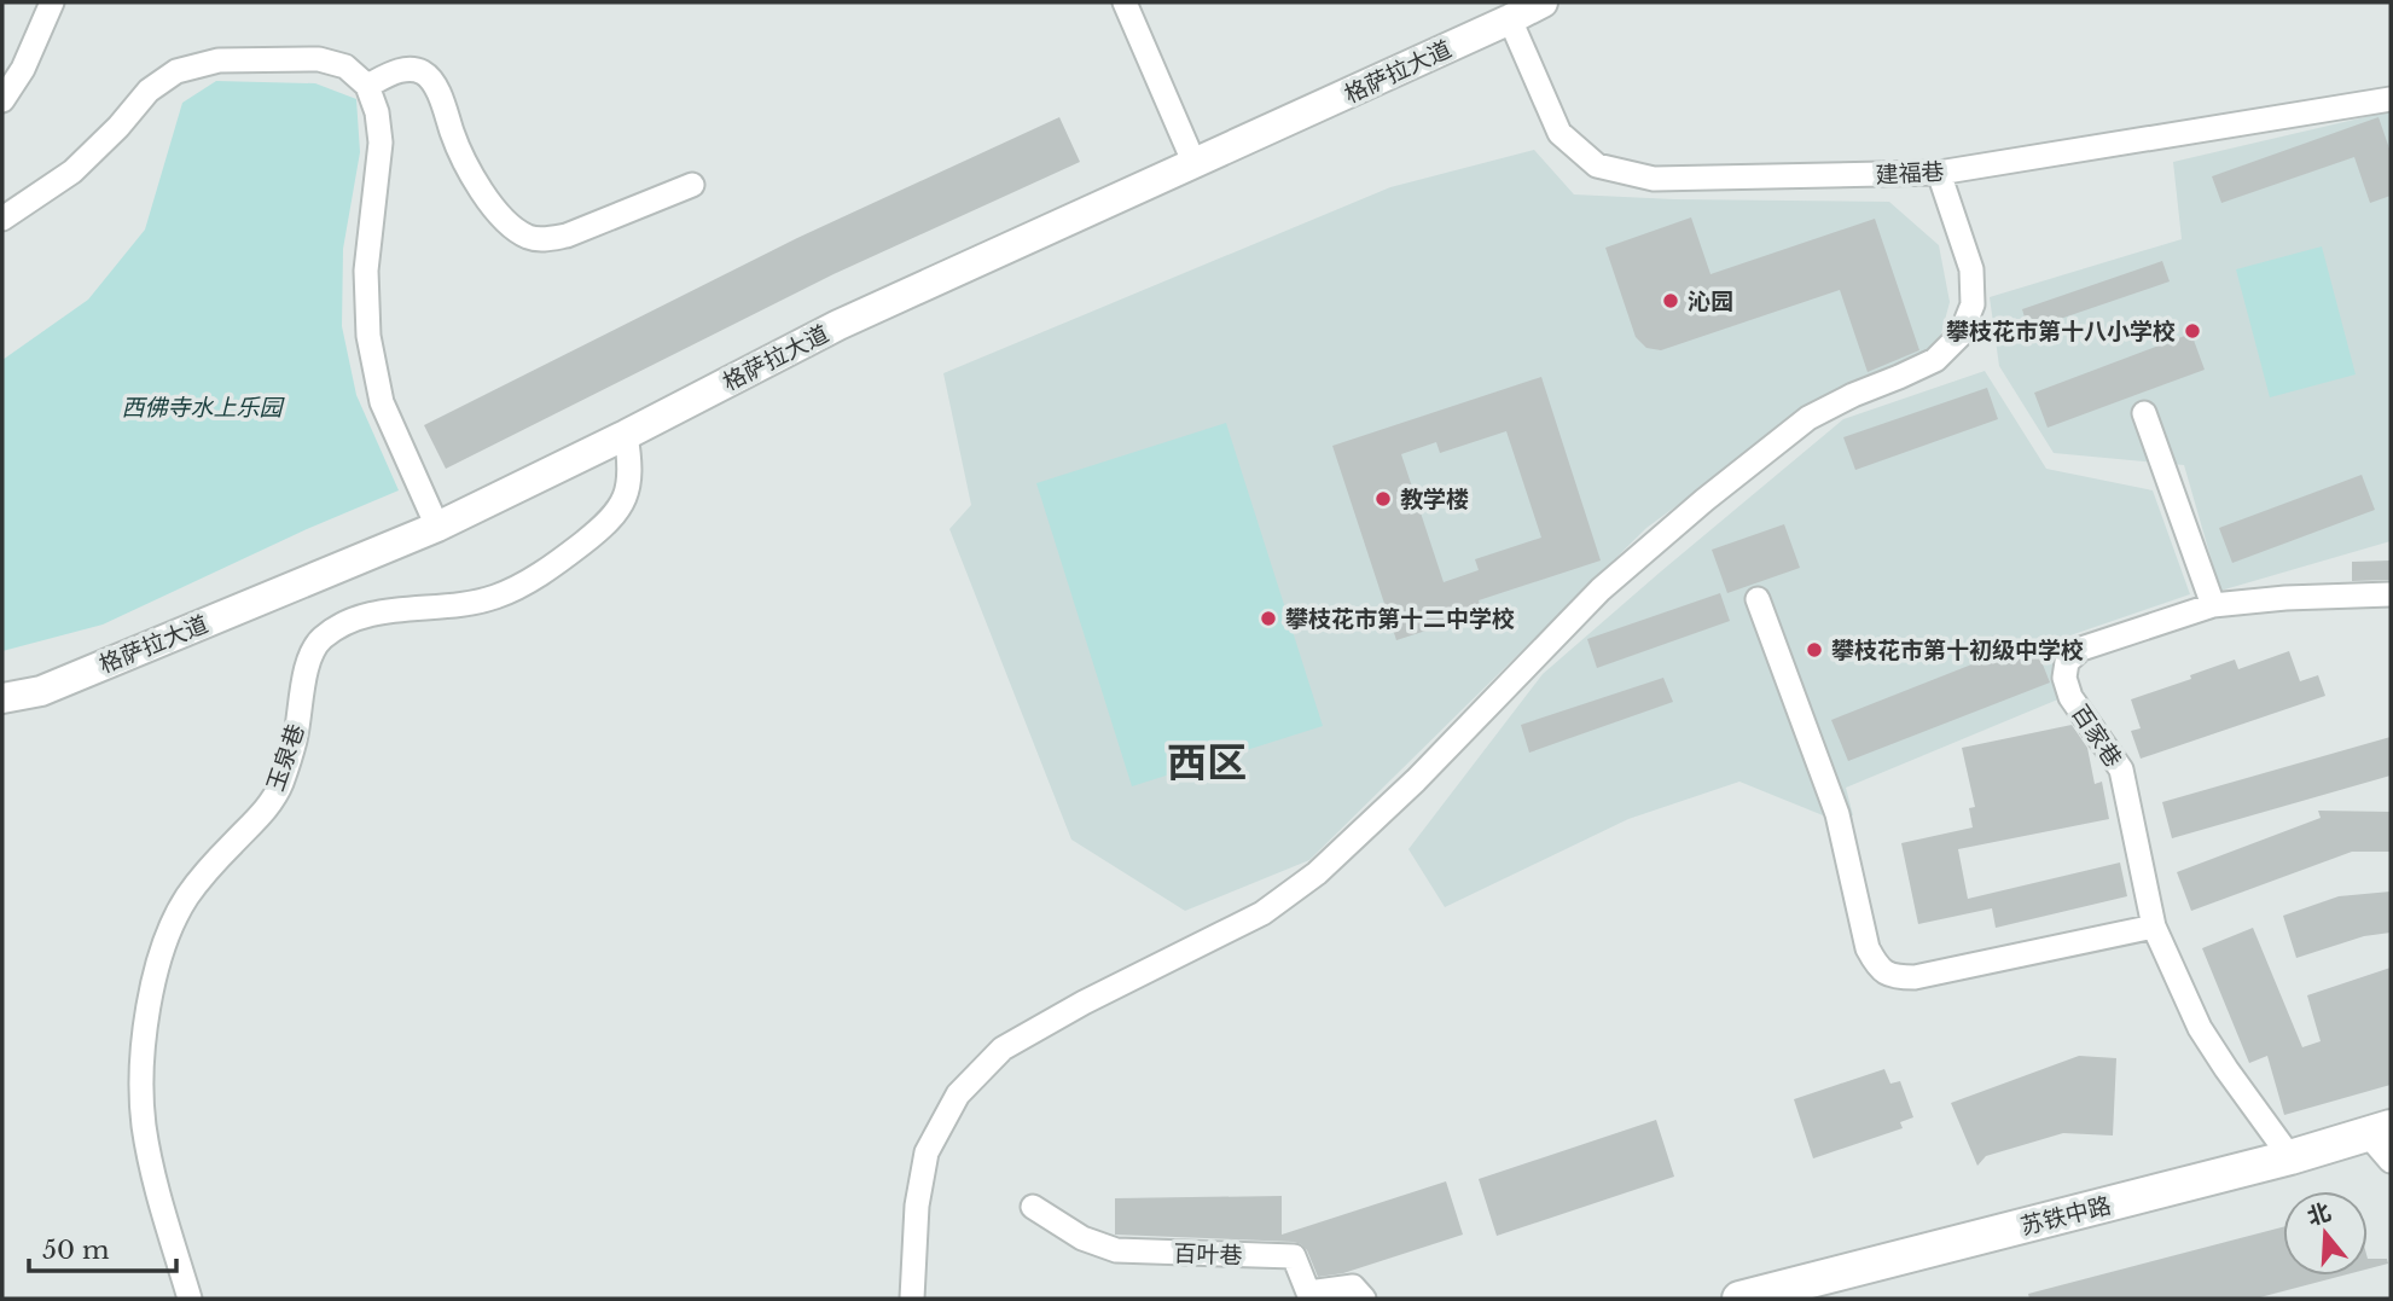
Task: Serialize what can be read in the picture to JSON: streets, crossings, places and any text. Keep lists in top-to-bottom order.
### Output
{
  "streets": {
    "highway": ["苏铁中路"],
    "main road": ["格萨拉大道"],
    "street": [
      "建福巷",
      "百家巷",
      "玉泉巷",
      "百叶巷"
    ]
  },
  "crossings": [
    ["格萨拉大道", "建福巷"],
    ["格萨拉大道", "玉泉巷"],
    ["百家巷", "苏铁中路"]
  ],
  "districts": ["西区"],
  "parks": ["西佛寺水上乐园"],
  "places": [
    "沁园",
    "攀枝花市第十八小学校",
    "教学楼",
    "攀枝花市第十二中学校",
    "攀枝花市第十初级中学校"
  ],
  "scale_bar": "50 m",
  "north": "top"
}
